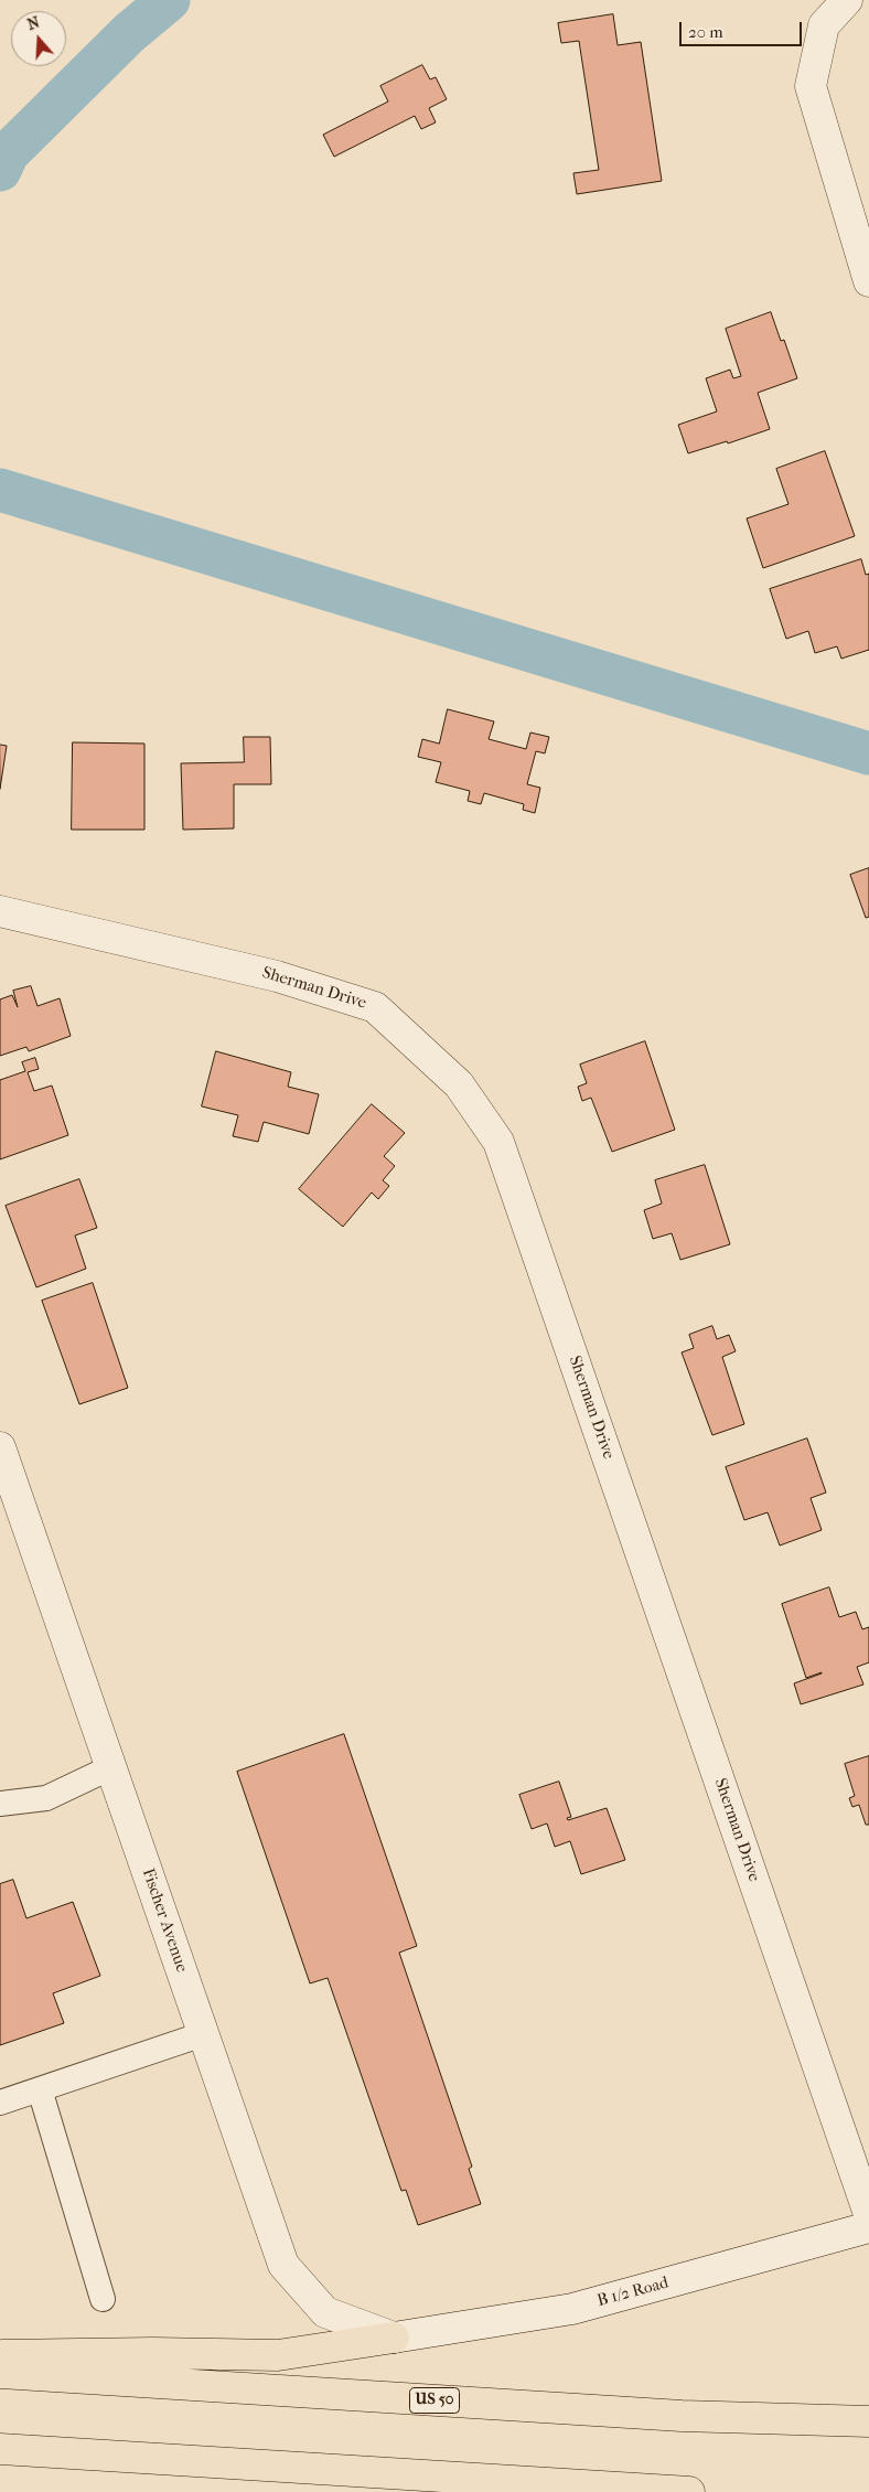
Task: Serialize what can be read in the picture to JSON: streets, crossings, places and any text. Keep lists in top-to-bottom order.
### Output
{
  "streets": {
    "highway": ["US 50"],
    "street": ["Sherman Drive", "Fischer Avenue", "B 1/2 Road"]
  },
  "crossings": [
    ["Fischer Avenue", "B 1/2 Road"]
  ],
  "scale_bar": "20 m",
  "north": "top"
}
